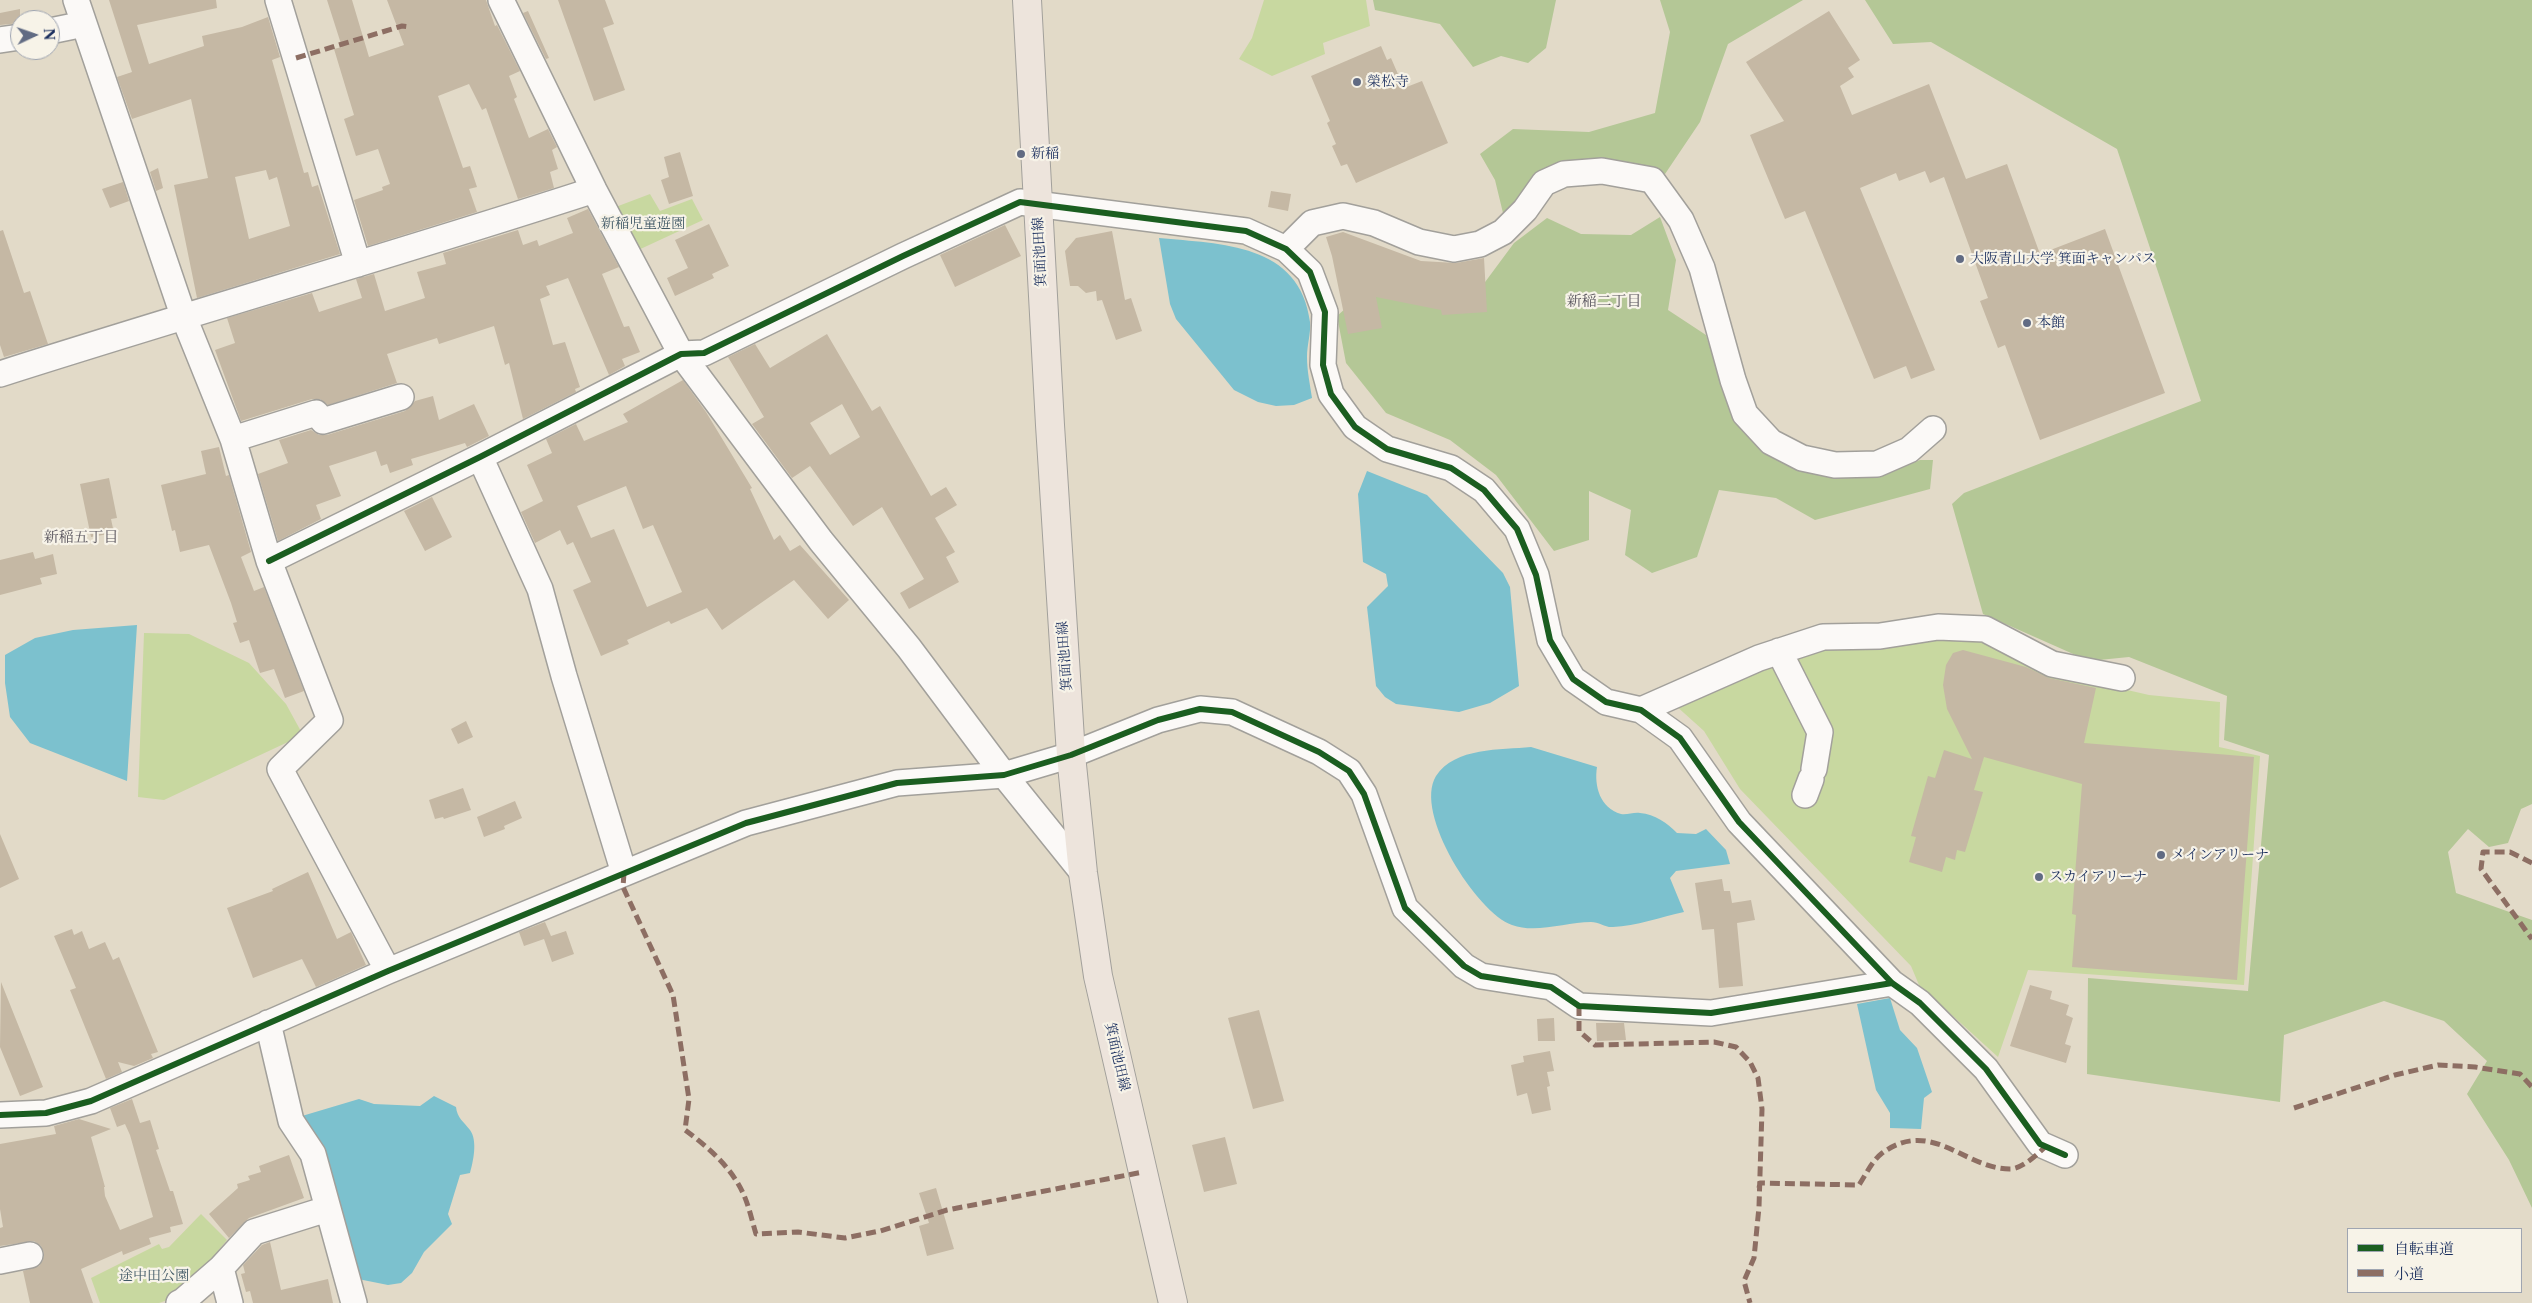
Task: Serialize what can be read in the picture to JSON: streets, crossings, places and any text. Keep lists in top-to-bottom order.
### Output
{
  "streets": {
    "main road": ["箕面池田線"]
  },
  "districts": ["新稲二丁目", "新稲五丁目"],
  "parks": ["新稲児童遊園", "途中田公園"],
  "places": [
    "榮松寺",
    "新稲",
    "大阪青山大学 箕面キャンパス",
    "本館",
    "メインアリーナ",
    "スカイアリーナ"
  ],
  "legend": ["自転車道", "小道"],
  "north": "right"
}
